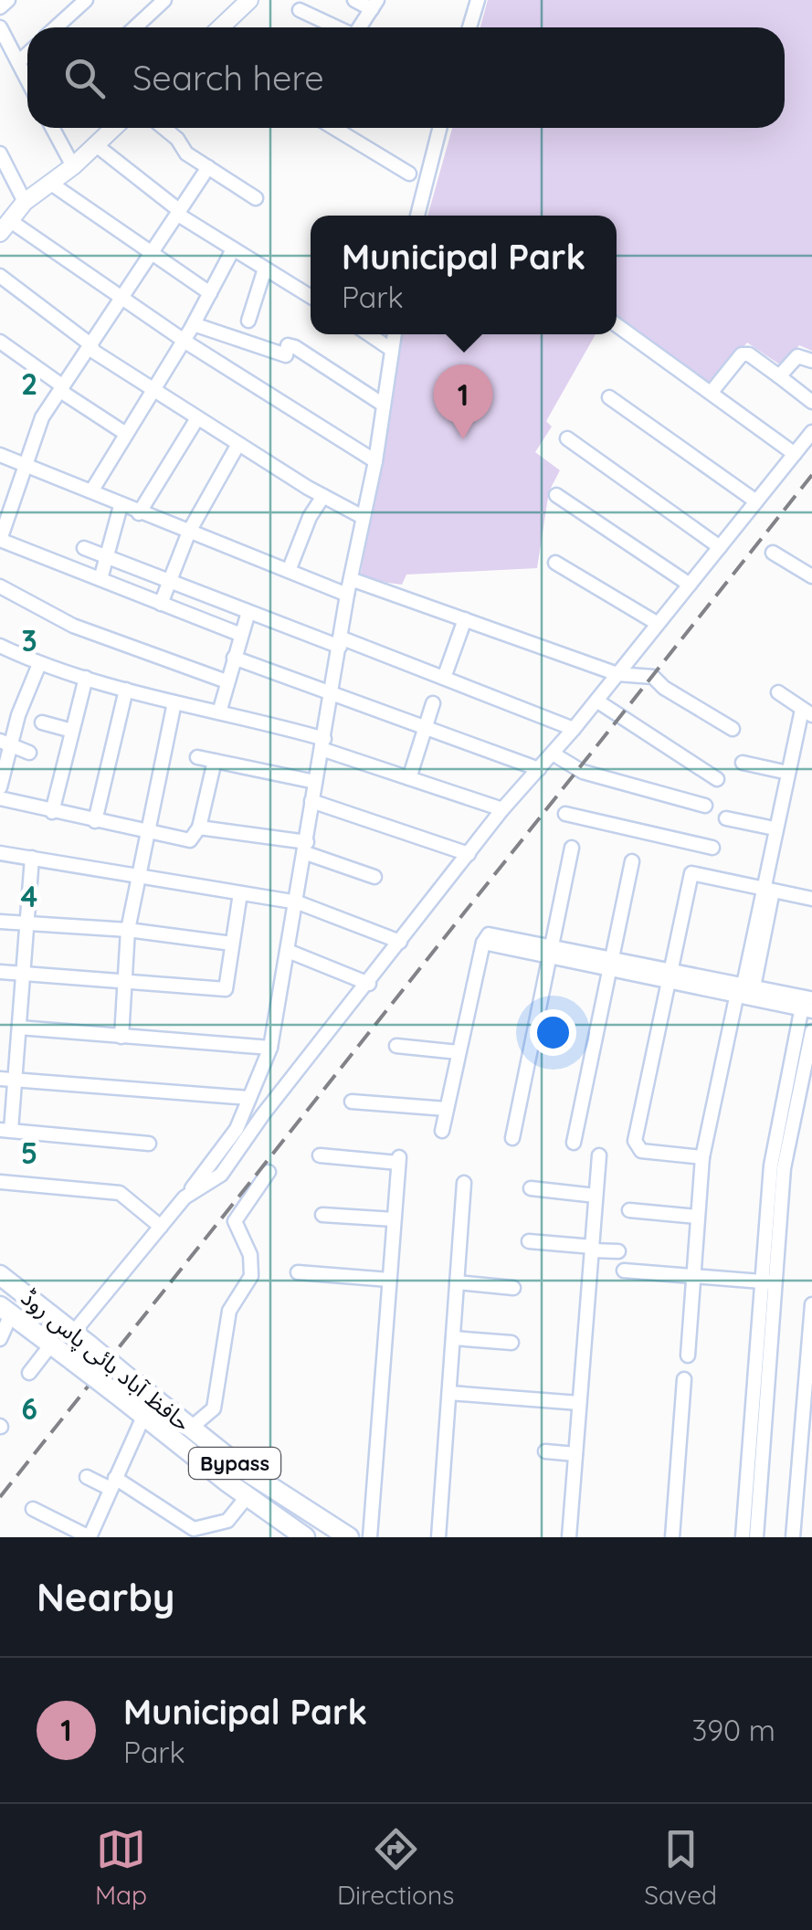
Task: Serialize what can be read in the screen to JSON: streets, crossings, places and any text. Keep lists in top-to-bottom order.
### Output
{
  "streets": {
    "highway": ["حافظ آباد بائی پاس روڈ", "Bypass"]
  },
  "page": {
    "search": "Search here",
    "popup": ["Municipal Park", "Park"],
    "pins": "1",
    "heading": "Nearby",
    "list": [
      {
        "mark": "1",
        "name": "Municipal Park",
        "note": "Park",
        "value": "390 m"
      }
    ],
    "nav": ["Map", "Directions", "Saved"]
  },
  "grid": {
    "rows": [
      "2",
      "3",
      "4",
      "5",
      "6"
    ]
  }
}
